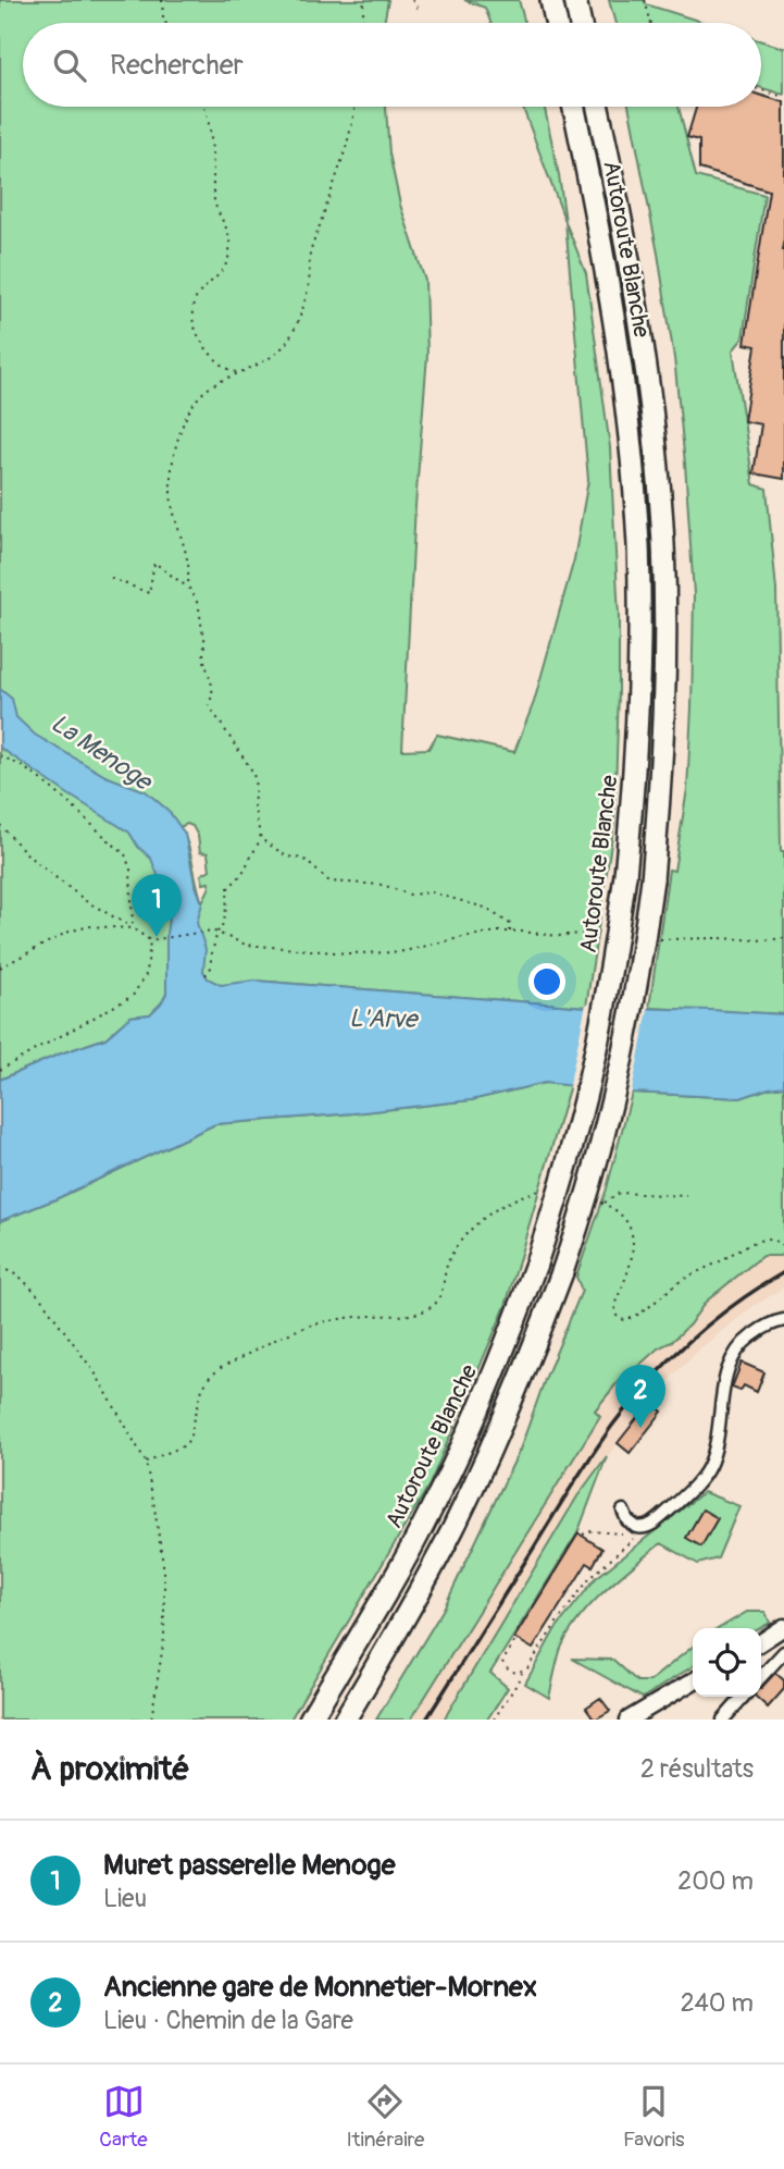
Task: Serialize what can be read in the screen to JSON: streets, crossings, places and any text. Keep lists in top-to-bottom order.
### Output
{
  "streets": {
    "highway": ["Autoroute Blanche"]
  },
  "water": ["La Menoge", "L'Arve"],
  "page": {
    "search": "Rechercher",
    "pins": ["1", "2"],
    "heading": ["À proximité", "2 résultats"],
    "list": [
      {
        "mark": "1",
        "name": "Muret passerelle Menoge",
        "note": "Lieu",
        "value": "200 m"
      },
      {
        "mark": "2",
        "name": "Ancienne gare de Monnetier-Mornex",
        "note": "Lieu · Chemin de la Gare",
        "value": "240 m"
      }
    ],
    "nav": ["Carte", "Itinéraire", "Favoris"]
  }
}
